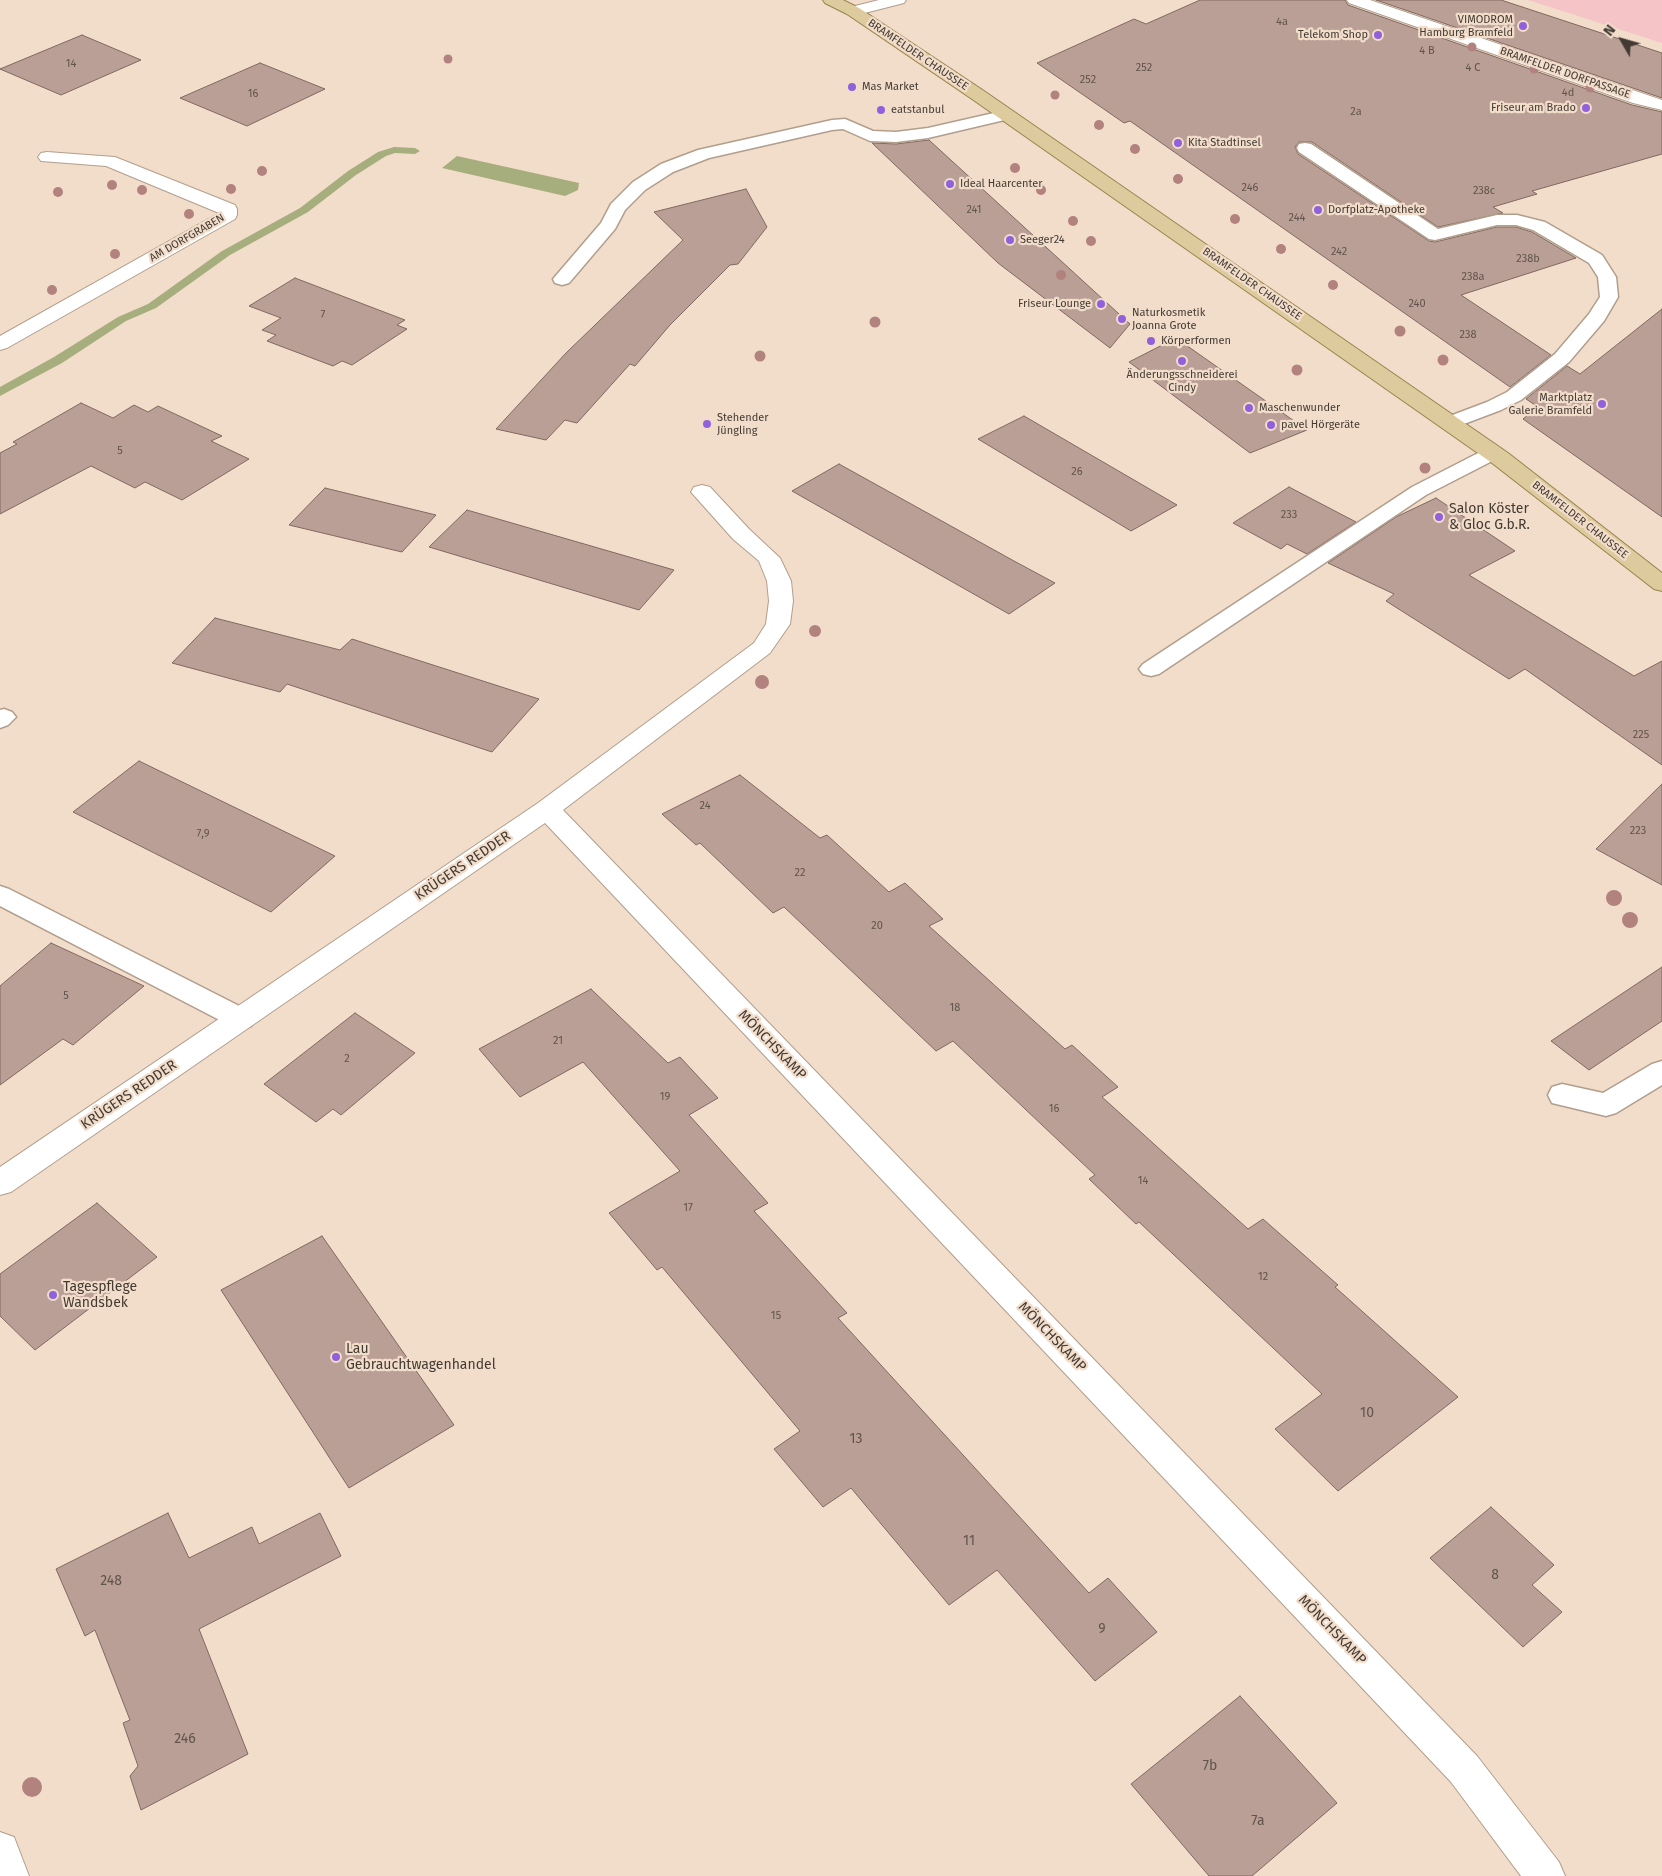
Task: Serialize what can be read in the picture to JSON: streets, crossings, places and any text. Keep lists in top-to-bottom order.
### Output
{
  "streets": {
    "main road": ["BRAMFELDER CHAUSSEE"],
    "street": [
      "BRAMFELDER DORFPASSAGE",
      "AM DORFGRABEN",
      "KRÜGERS REDDER",
      "MÖNCHSKAMP"
    ]
  },
  "crossings": [
    ["KRÜGERS REDDER", "MÖNCHSKAMP"]
  ],
  "places": [
    "VIMODROM Hamburg Bramfeld",
    "Telekom Shop",
    "Mas Market",
    "Friseur am Brado",
    "eatstanbul",
    "Kita Stadtinsel",
    "Ideal Haarcenter",
    "Dorfplatz-Apotheke",
    "Seeger24",
    "Friseur Lounge",
    "Naturkosmetik Joanna Grote",
    "Körperformen",
    "Änderungsschneiderei Cindy",
    "Marktplatz Galerie Bramfeld",
    "Maschenwunder",
    "Stehender Jüngling",
    "pavel Hörgeräte",
    "Salon Köster & Gloc G.b.R.",
    "Tagespflege Wandsbek",
    "Lau Gebrauchtwagenhandel"
  ],
  "house_numbers": [
    "4a",
    "4 B",
    "14",
    "252",
    "4 C",
    "252",
    "4d",
    "16",
    "2a",
    "246",
    "238c",
    "241",
    "244",
    "242",
    "238b",
    "238a",
    "240",
    "7",
    "238",
    "5",
    "26",
    "233",
    "225",
    "24",
    "223",
    "7,9",
    "22",
    "20",
    "5",
    "18",
    "21",
    "2",
    "19",
    "16",
    "14",
    "17",
    "12",
    "15",
    "10",
    "13",
    "11",
    "8",
    "248",
    "9",
    "246",
    "7b",
    "7a"
  ],
  "north": "top left"
}
